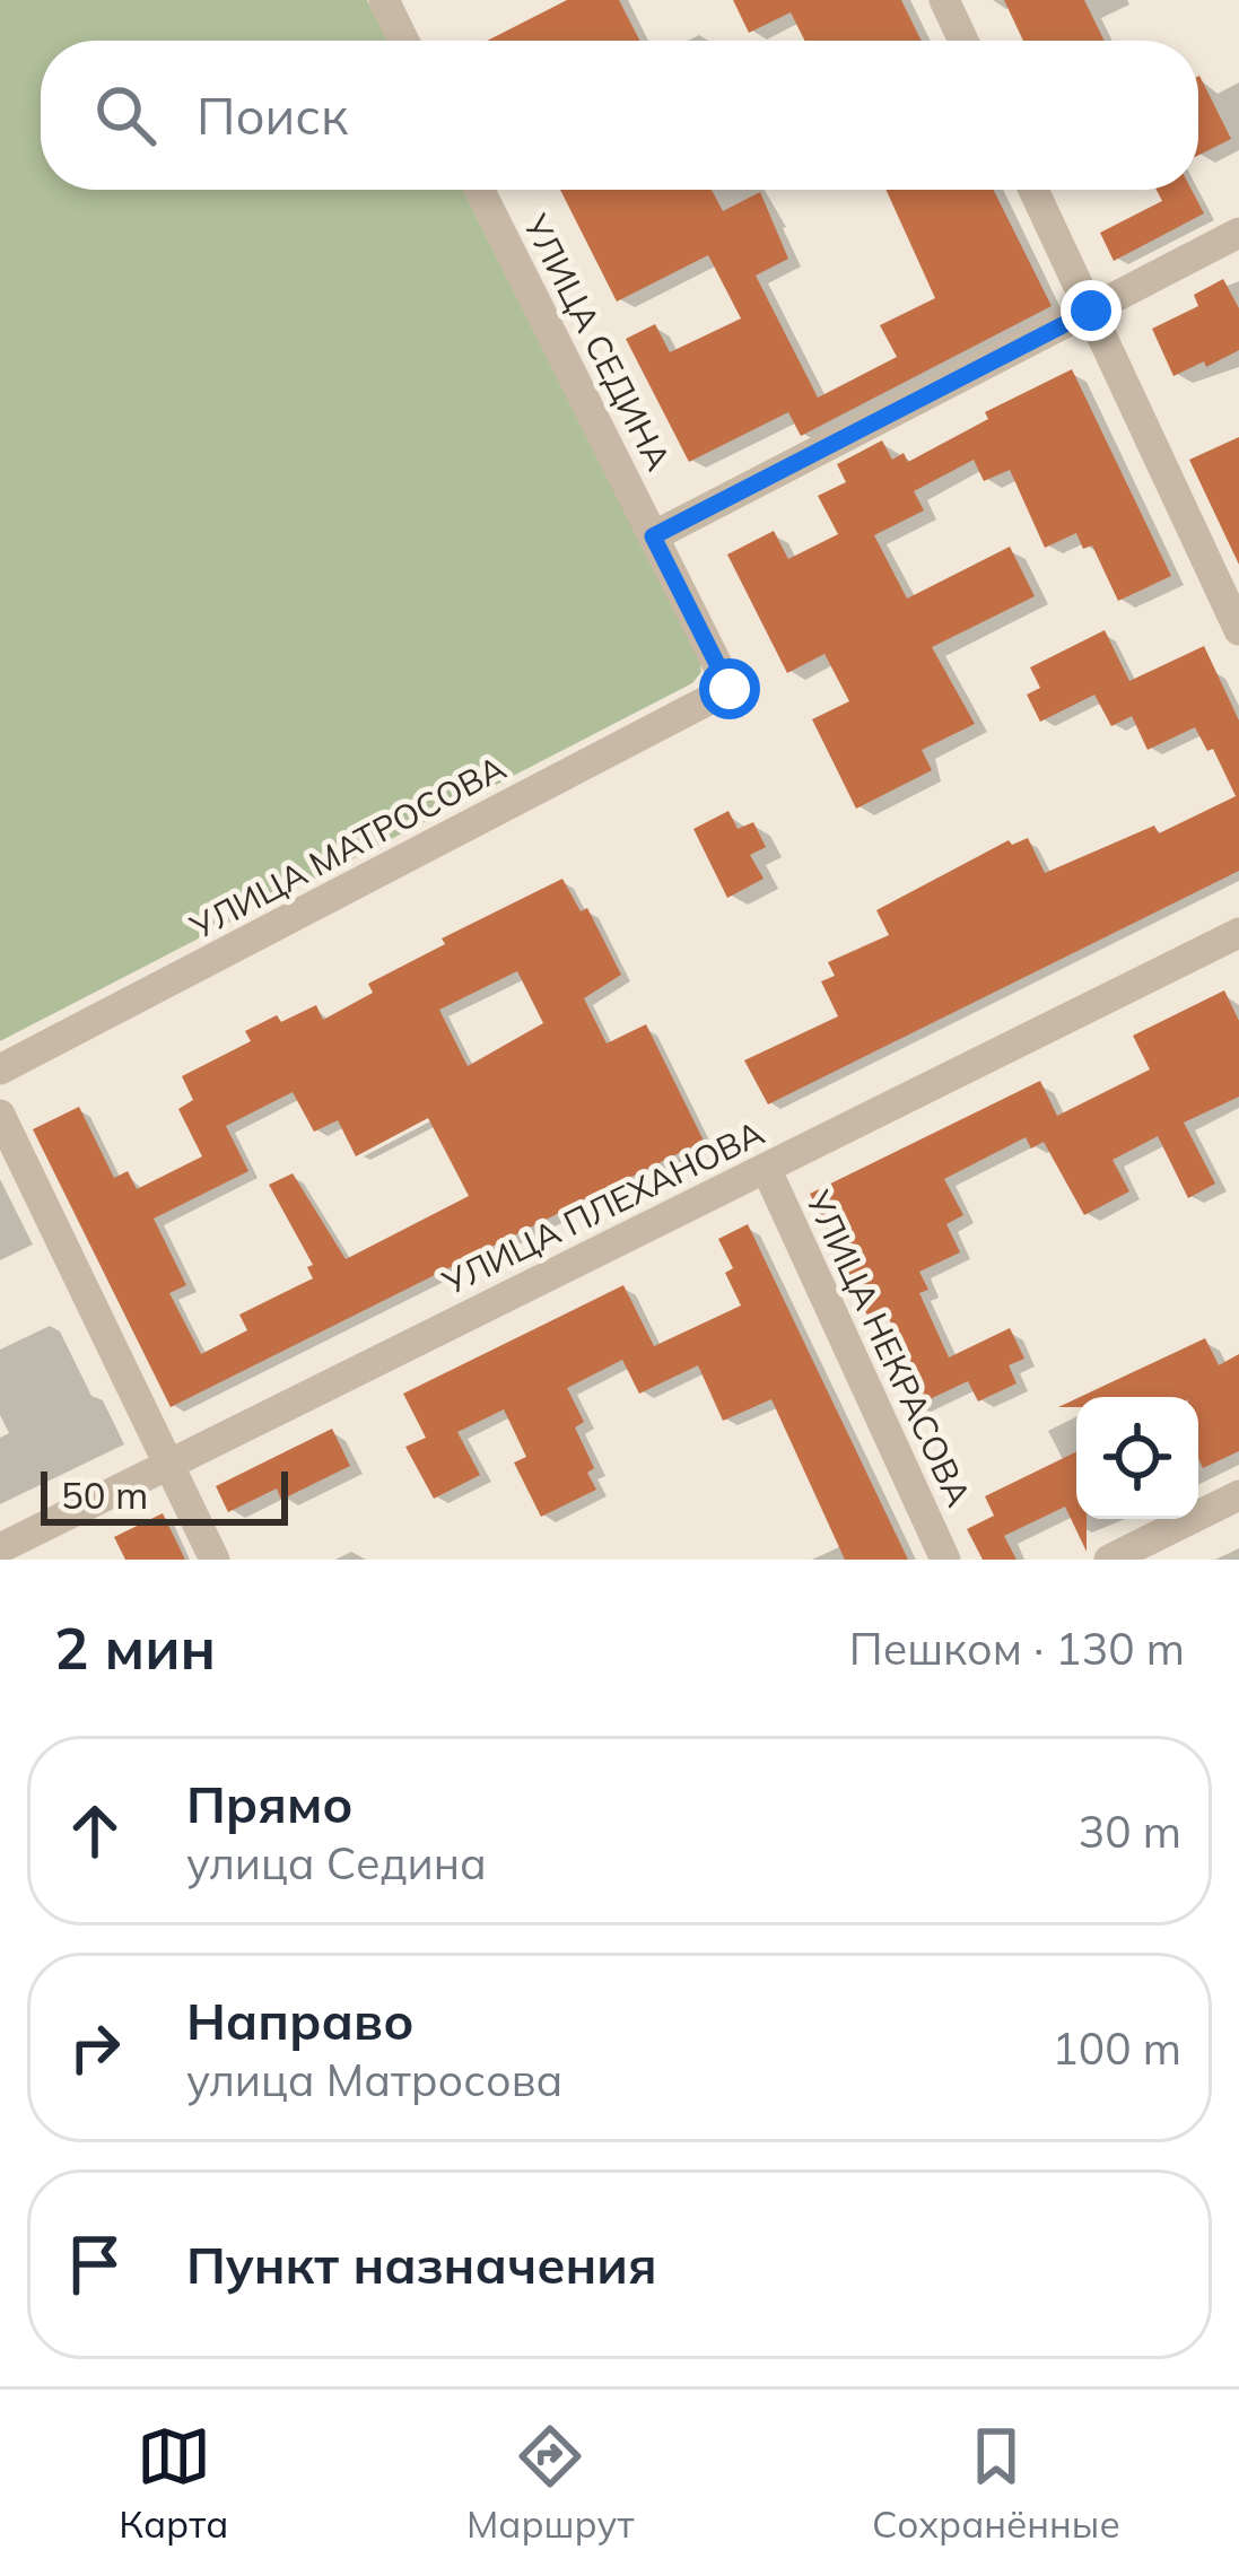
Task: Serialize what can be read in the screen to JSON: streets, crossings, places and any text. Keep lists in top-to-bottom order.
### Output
{
  "streets": {
    "street": [
      "УЛИЦА СЕДИНА",
      "УЛИЦА МАТРОСОВА",
      "УЛИЦА ПЛЕХАНОВА",
      "УЛИЦА НЕКРАСОВА"
    ]
  },
  "crossings": [
    ["УЛИЦА СЕДИНА", "УЛИЦА МАТРОСОВА"],
    ["УЛИЦА ПЛЕХАНОВА", "УЛИЦА НЕКРАСОВА"]
  ],
  "scale_bar": "50 m",
  "page": {
    "search": "Поиск",
    "scale": "50 m",
    "heading": ["2 мин", "Пешком · 130 m"],
    "list": [
      ["Прямо", "улица Седина", "30 m"],
      ["Направо", "улица Матросова", "100 m"],
      "Пункт назначения"
    ],
    "nav": ["Карта", "Маршрут", "Сохранённые"]
  }
}
